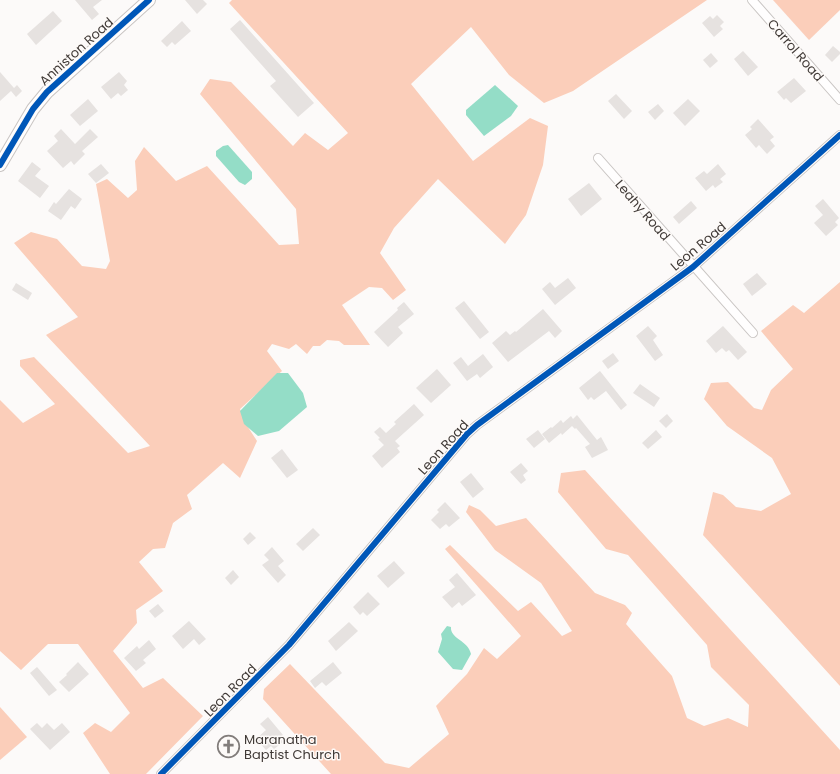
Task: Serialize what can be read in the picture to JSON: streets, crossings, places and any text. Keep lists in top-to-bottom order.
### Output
{
  "streets": {
    "street": [
      "Carrol Road",
      "Anniston Road",
      "Leahy Road",
      "Leon Road"
    ]
  },
  "crossings": [
    ["Leahy Road", "Leon Road"]
  ],
  "places": {
    "church": ["Maranatha Baptist Church"]
  }
}
